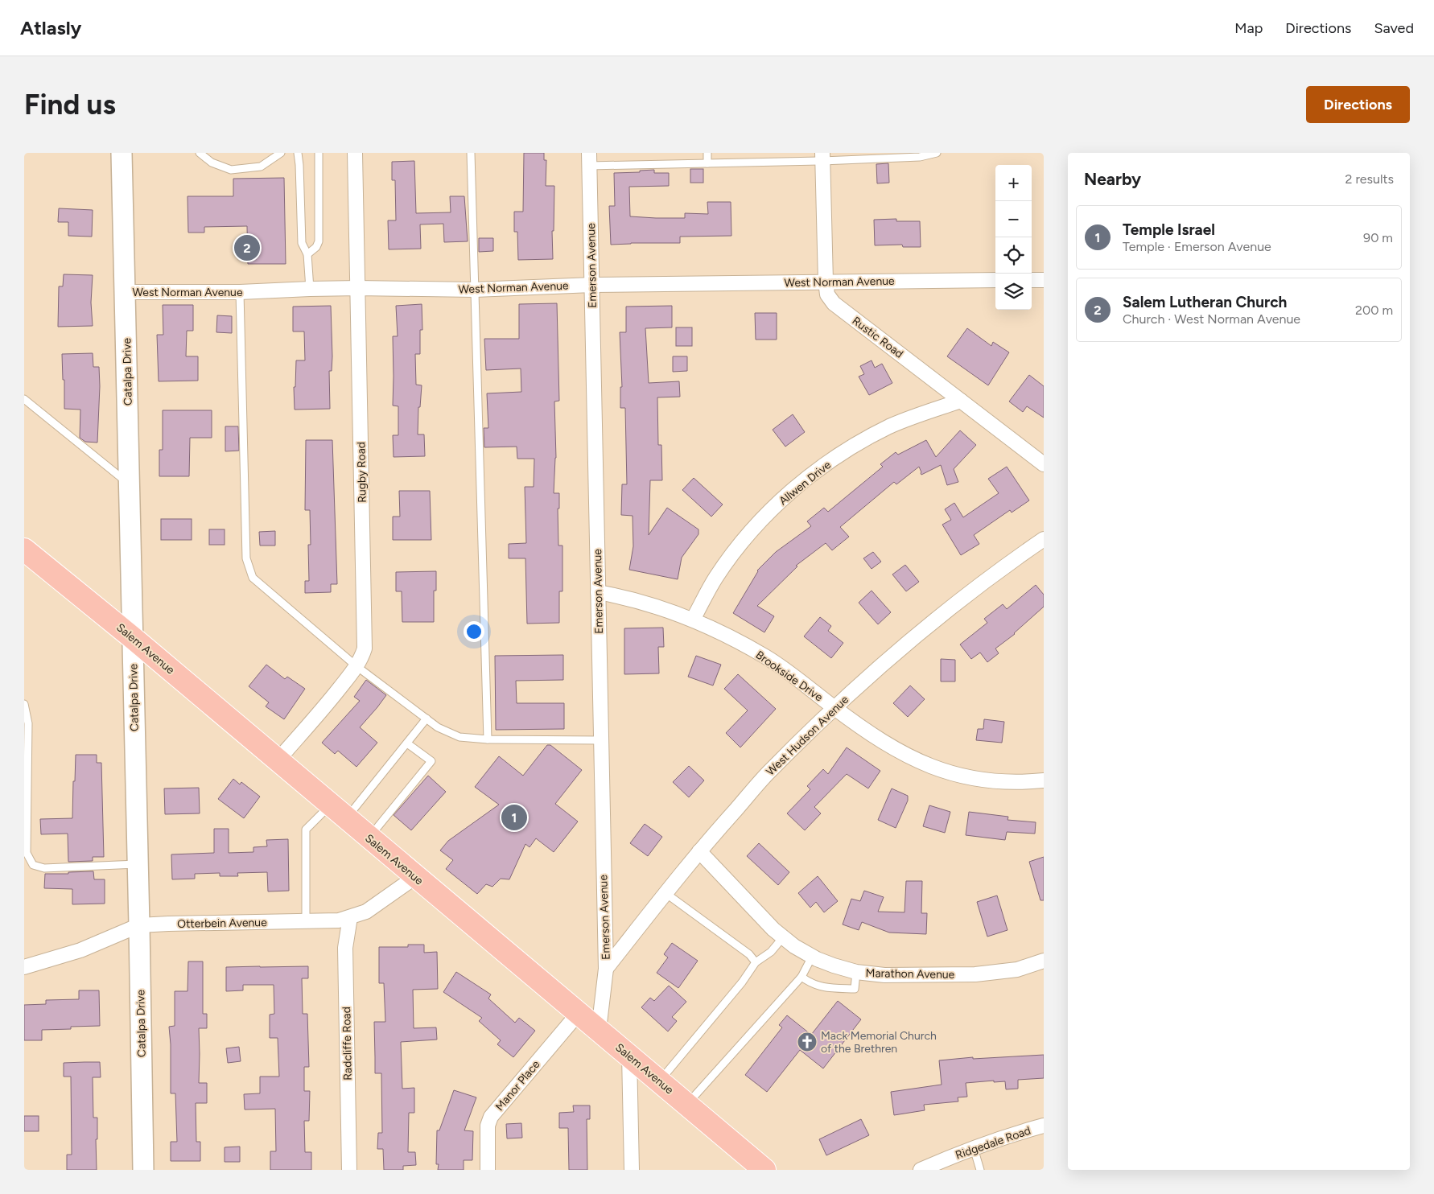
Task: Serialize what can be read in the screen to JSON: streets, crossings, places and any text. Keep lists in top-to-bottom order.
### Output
{
  "streets": {
    "main road": ["Salem Avenue"],
    "street": [
      "Emerson Avenue",
      "West Norman Avenue",
      "Rustic Road",
      "Catalpa Drive",
      "Rugby Road",
      "Allwen Drive",
      "Brookside Drive",
      "West Hudson Avenue",
      "Otterbein Avenue",
      "Marathon Avenue",
      "Radcliffe Road",
      "Manor Place",
      "Ridgedale Road"
    ]
  },
  "crossings": [
    ["Emerson Avenue", "West Norman Avenue"],
    ["Emerson Avenue", "Salem Avenue"],
    ["Emerson Avenue", "Brookside Drive"],
    ["Emerson Avenue", "West Hudson Avenue"],
    ["West Norman Avenue", "Rustic Road"],
    ["West Norman Avenue", "Catalpa Drive"],
    ["West Norman Avenue", "Rugby Road"],
    ["Rustic Road", "Allwen Drive"],
    ["Catalpa Drive", "Salem Avenue"],
    ["Catalpa Drive", "Otterbein Avenue"],
    ["Rugby Road", "Salem Avenue"],
    ["Allwen Drive", "Brookside Drive"],
    ["Salem Avenue", "Otterbein Avenue"],
    ["Salem Avenue", "Manor Place"],
    ["Brookside Drive", "West Hudson Avenue"],
    ["West Hudson Avenue", "Marathon Avenue"],
    ["Otterbein Avenue", "Radcliffe Road"]
  ],
  "places": {
    "church": ["Mack Memorial Church of the Brethren"]
  },
  "page": {
    "header": "Atlasly",
    "nav": ["Map", "Directions", "Saved"],
    "buttons": "Directions",
    "title": "Find us",
    "heading": ["Nearby", "2 results"],
    "map_buttons": ["+", "−"],
    "list": [
      {
        "mark": "1",
        "name": "Temple Israel",
        "note": "Temple · Emerson Avenue",
        "value": "90 m"
      },
      {
        "mark": "2",
        "name": "Salem Lutheran Church",
        "note": "Church · West Norman Avenue",
        "value": "200 m"
      }
    ],
    "pins": ["2", "1"]
  }
}
